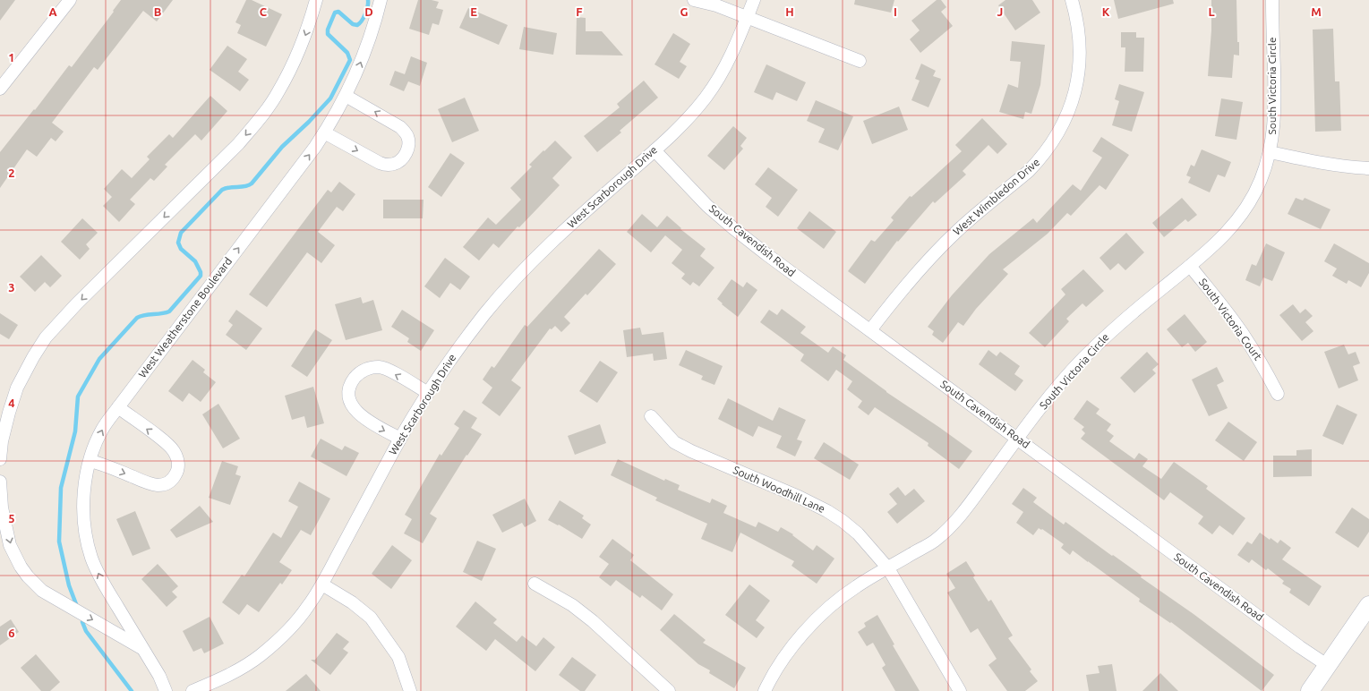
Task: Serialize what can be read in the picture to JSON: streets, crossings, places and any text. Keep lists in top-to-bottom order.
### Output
{
  "streets": {
    "street": [
      "South Victoria Circle",
      "West Scarborough Drive",
      "West Wimbledon Drive",
      "South Cavendish Road",
      "West Weatherstone Boulevard",
      "South Victoria Court",
      "South Woodhill Lane"
    ]
  },
  "crossings": [
    ["South Victoria Circle", "South Cavendish Road"],
    ["South Victoria Circle", "South Victoria Court"],
    ["South Victoria Circle", "South Woodhill Lane"],
    ["West Scarborough Drive", "South Cavendish Road"],
    ["West Wimbledon Drive", "South Cavendish Road"]
  ],
  "grid": {
    "columns": [
      "A",
      "B",
      "C",
      "D",
      "E",
      "F",
      "G",
      "H",
      "I",
      "J",
      "K",
      "L",
      "M"
    ],
    "rows": [
      "1",
      "2",
      "3",
      "4",
      "5",
      "6"
    ]
  }
}
